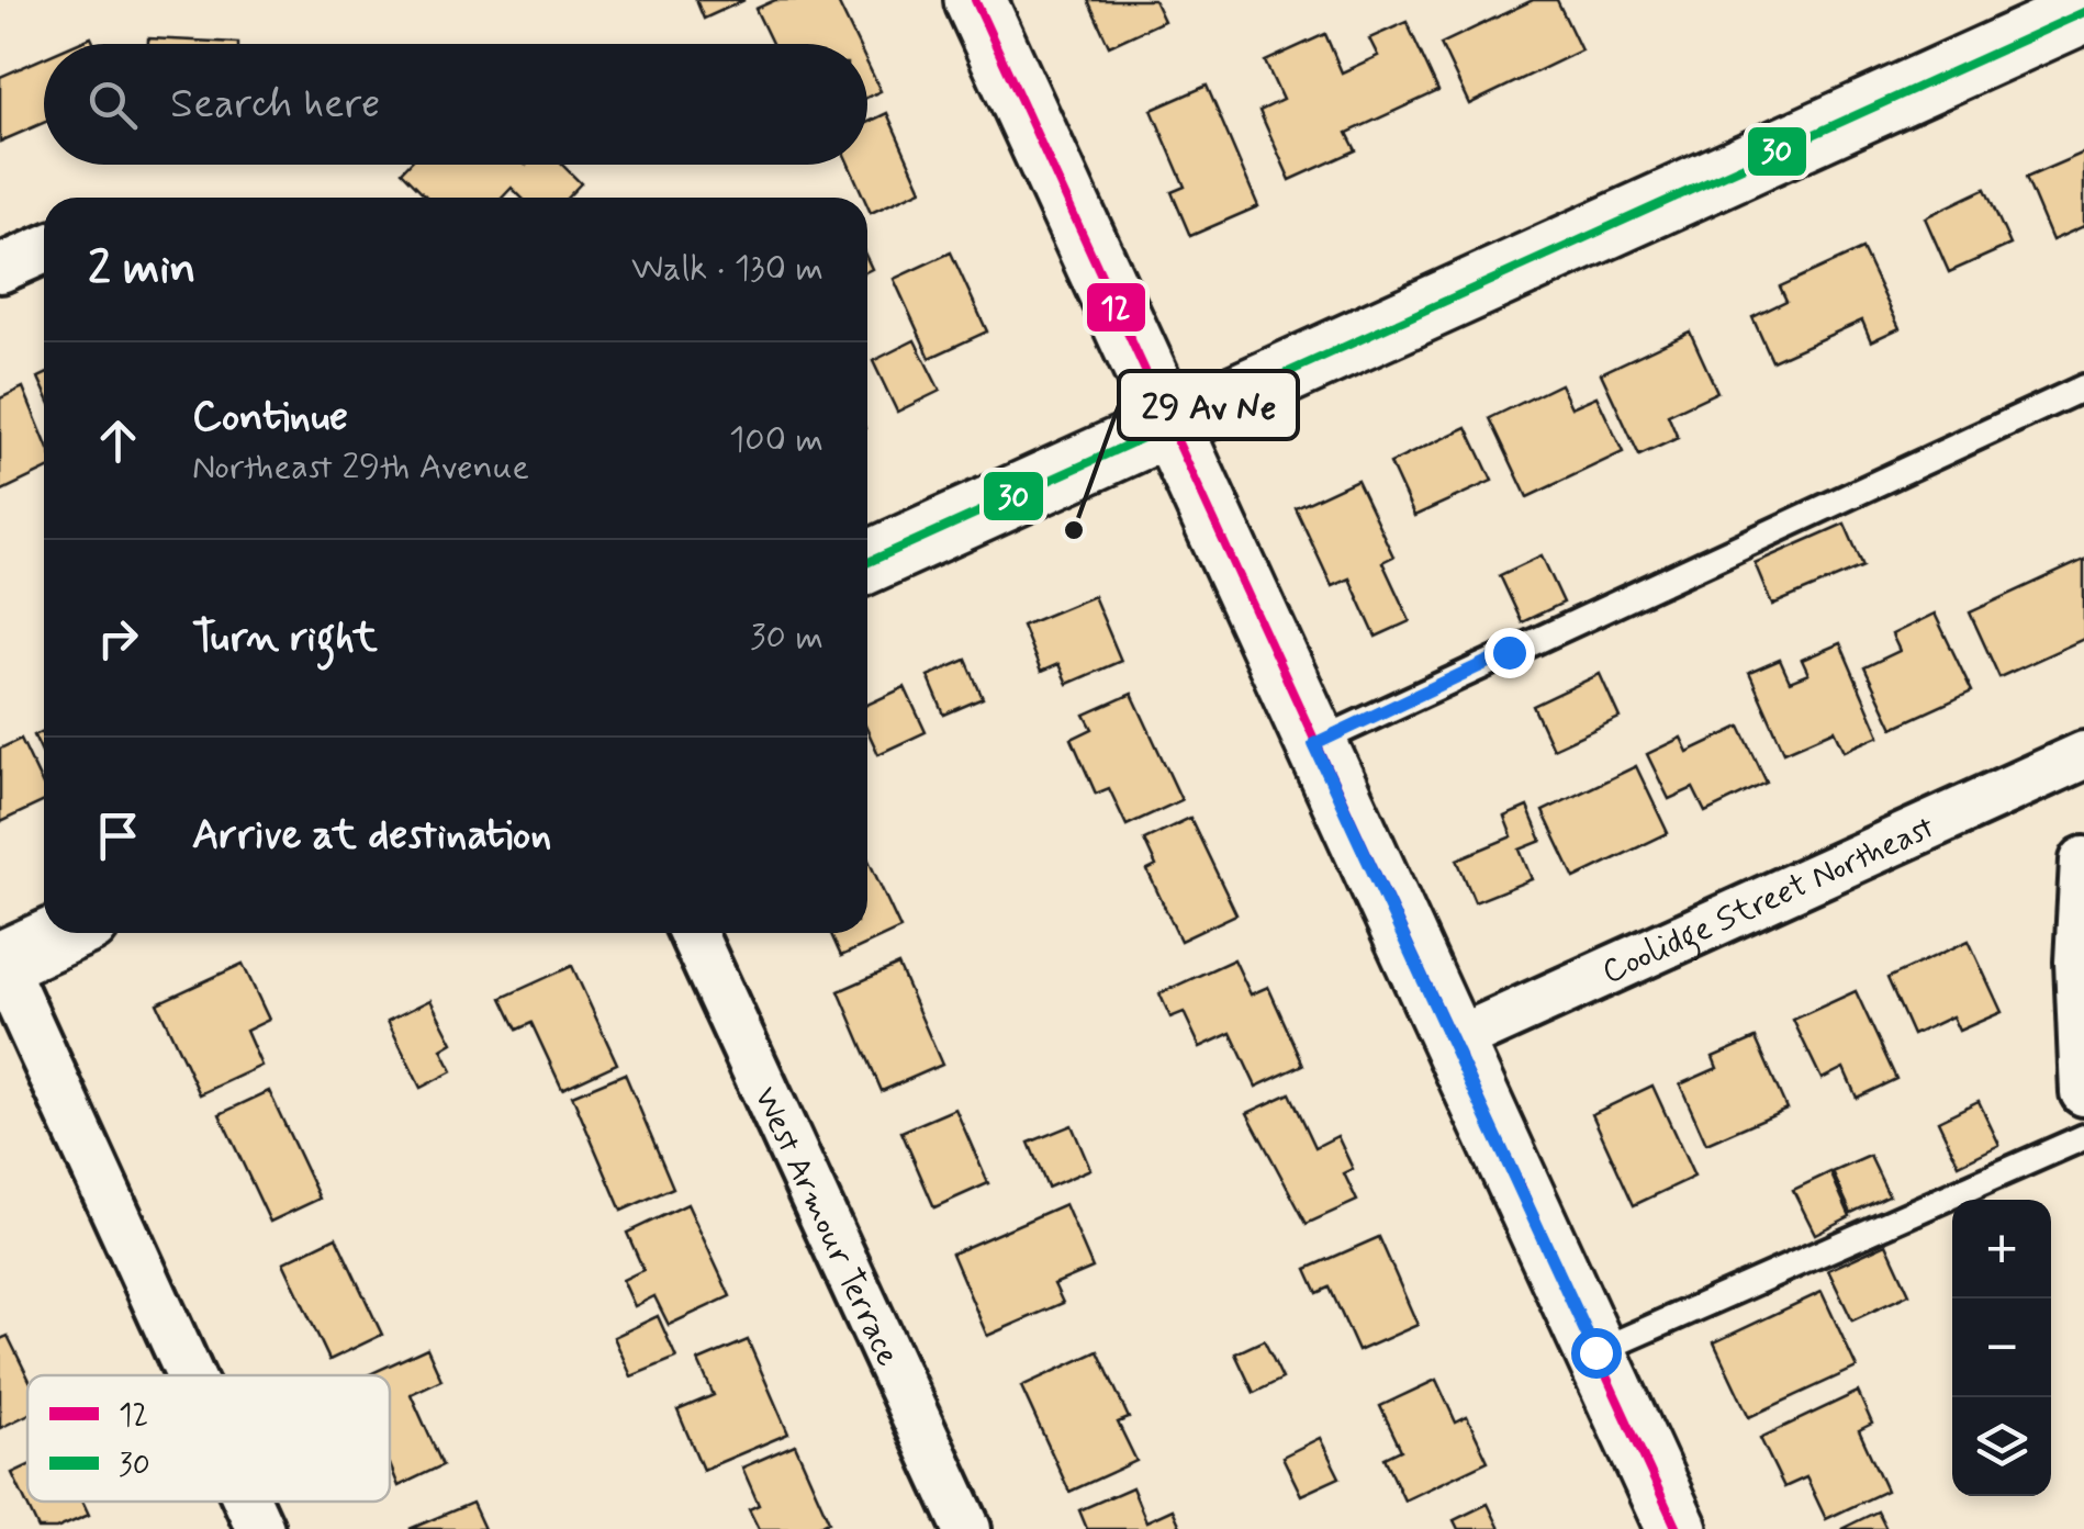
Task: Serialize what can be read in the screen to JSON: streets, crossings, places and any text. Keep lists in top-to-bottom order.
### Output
{
  "streets": {
    "street": ["Coolidge Street Northeast", "West Armour Terrace"]
  },
  "places": ["29 Av Ne"],
  "lines": ["transit line 12", "transit line 30"],
  "legend": ["12", "30"],
  "page": {
    "search": "Search here",
    "heading": ["2 min", "Walk · 130 m"],
    "list": [
      ["Continue", "Northeast 29th Avenue", "100 m"],
      ["Turn right", "30 m"],
      "Arrive at destination"
    ],
    "map_buttons": ["+", "−"]
  }
}
